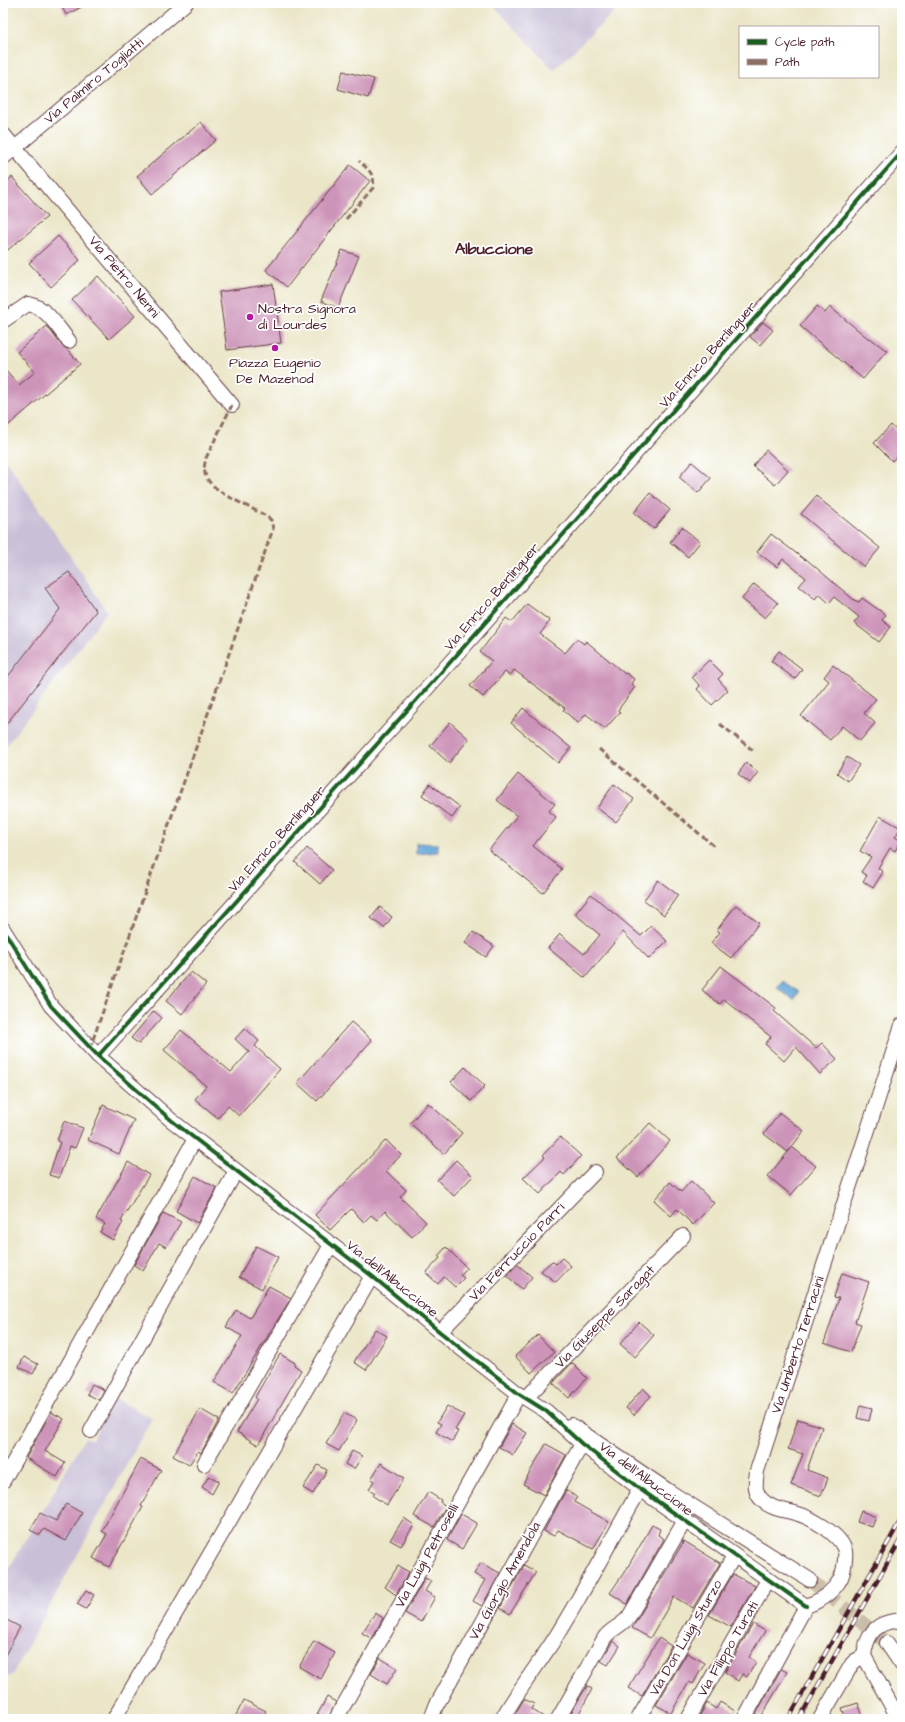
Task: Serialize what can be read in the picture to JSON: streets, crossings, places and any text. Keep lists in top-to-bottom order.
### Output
{
  "streets": {
    "street": [
      "Via Palmiro Togliatti",
      "Via Pietro Nenni",
      "Via Enrico Berlinguer",
      "Via Ferruccio Parri",
      "Via dell'Albuccione",
      "Via Giuseppe Saragat",
      "Via Umberto Terracini",
      "Via Luigi Petroselli",
      "Via Giorgio Amendola",
      "Via Don Luigi Sturzo",
      "Via Filippo Turati"
    ]
  },
  "crossings": [
    ["Via Palmiro Togliatti", "Via Pietro Nenni"],
    ["Via Enrico Berlinguer", "Via dell'Albuccione"],
    ["Via Ferruccio Parri", "Via dell'Albuccione"],
    ["Via dell'Albuccione", "Via Giuseppe Saragat"],
    ["Via dell'Albuccione", "Via Umberto Terracini"],
    ["Via dell'Albuccione", "Via Luigi Petroselli"],
    ["Via dell'Albuccione", "Via Giorgio Amendola"],
    ["Via dell'Albuccione", "Via Don Luigi Sturzo"],
    ["Via dell'Albuccione", "Via Filippo Turati"],
    ["Via Giuseppe Saragat", "Via Luigi Petroselli"]
  ],
  "districts": ["Albuccione"],
  "places": ["Nostra Signora di Lourdes", "Piazza Eugenio De Mazenod"],
  "legend": ["Cycle path", "Path"]
}
